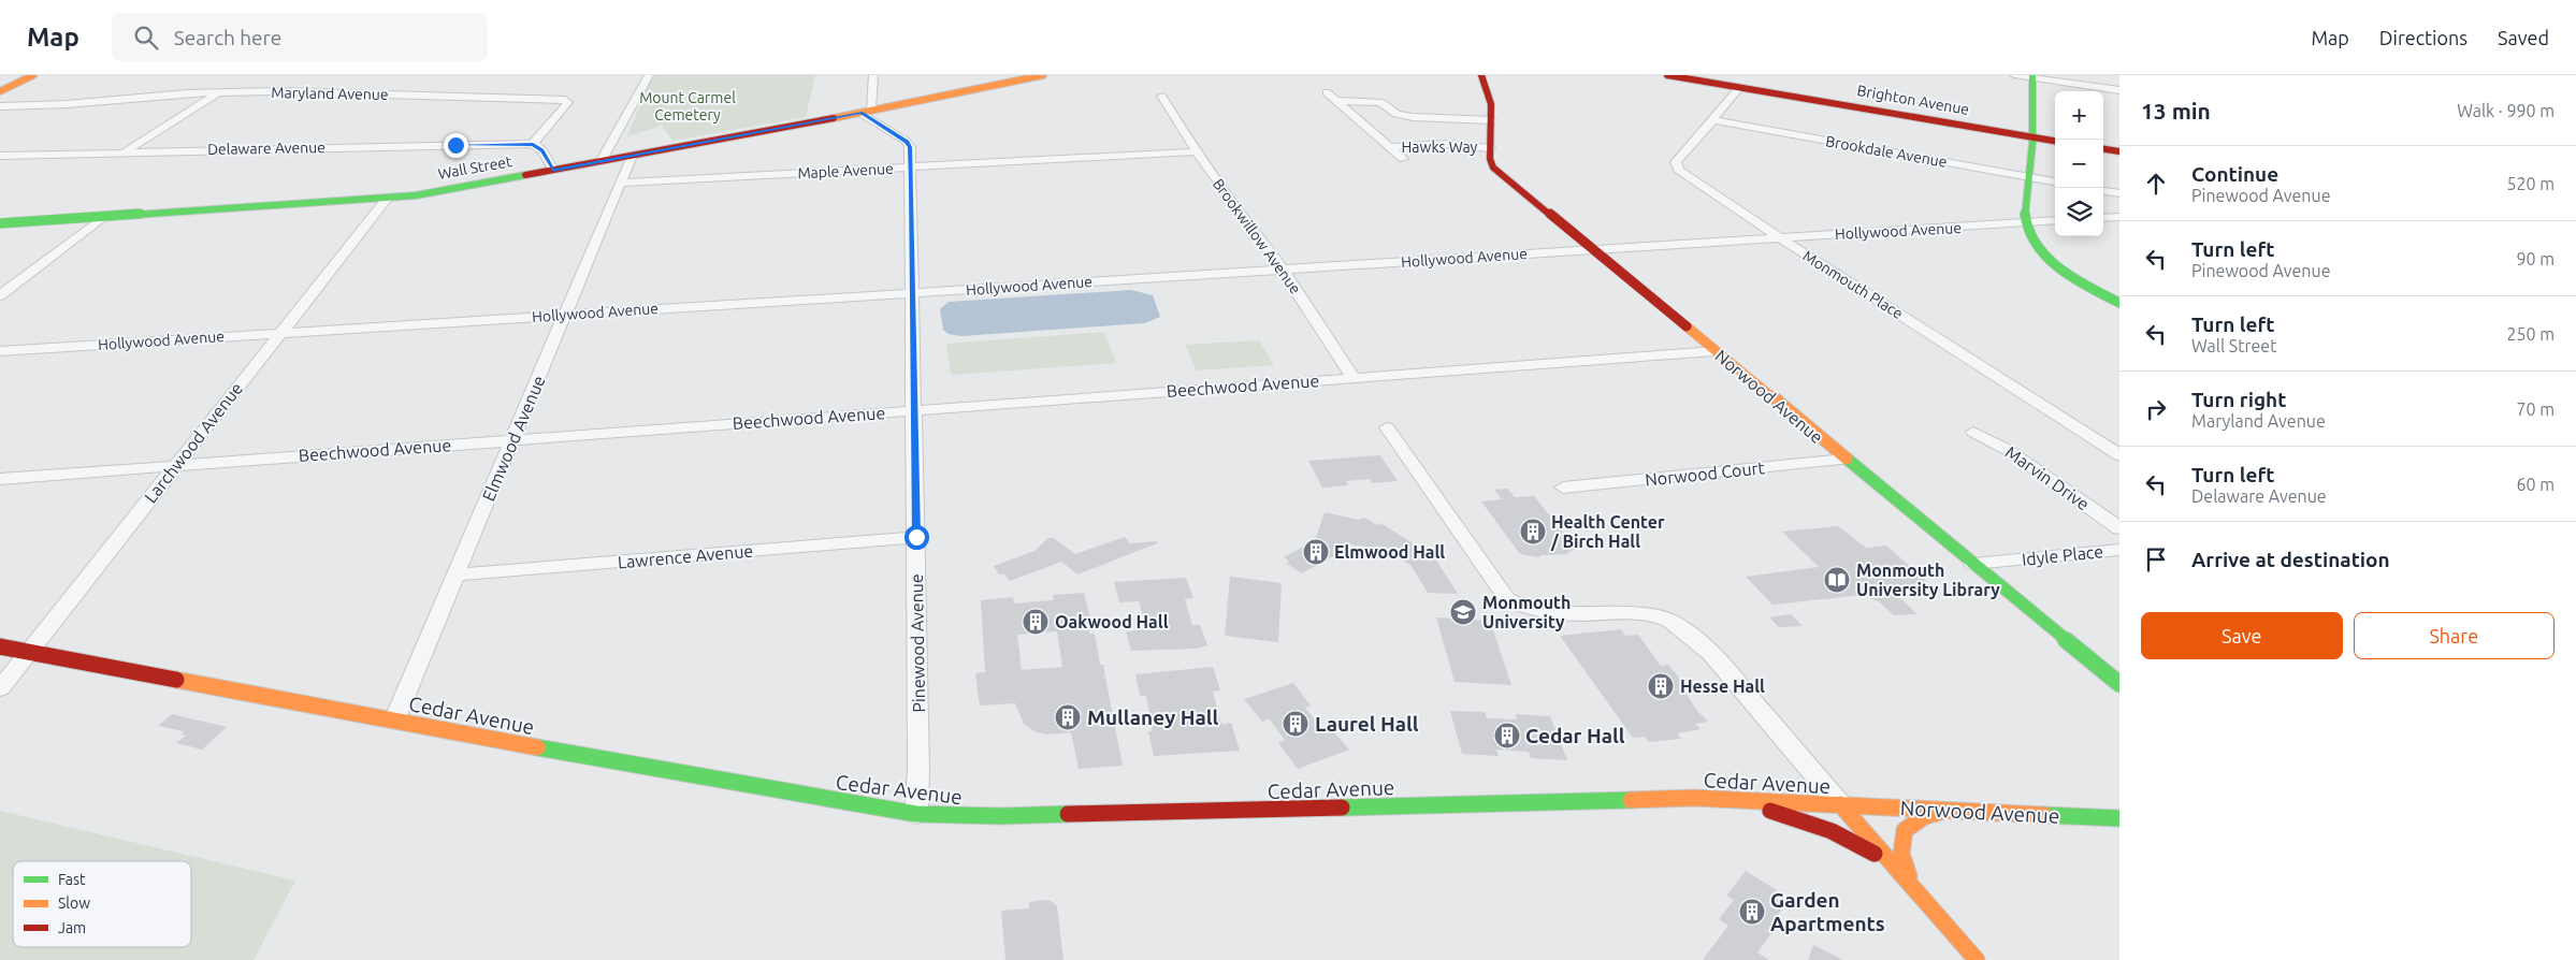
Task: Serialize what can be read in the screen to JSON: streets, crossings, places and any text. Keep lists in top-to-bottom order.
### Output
{
  "streets": {
    "street": [
      "Maryland Avenue",
      "Brighton Avenue",
      "Hawks Way",
      "Delaware Avenue",
      "Brookdale Avenue",
      "Wall Street",
      "Maple Avenue",
      "Hollywood Avenue",
      "Brookwillow Avenue",
      "Monmouth Place",
      "Beechwood Avenue",
      "Norwood Avenue",
      "Elmwood Avenue",
      "Larchwood Avenue",
      "Norwood Court",
      "Marvin Drive",
      "Idyle Place",
      "Lawrence Avenue",
      "Pinewood Avenue",
      "Cedar Avenue"
    ]
  },
  "crossings": [
    ["Maryland Avenue", "Delaware Avenue"],
    ["Brighton Avenue", "Monmouth Place"],
    ["Hawks Way", "Norwood Avenue"],
    ["Brookdale Avenue", "Monmouth Place"],
    ["Wall Street", "Elmwood Avenue"],
    ["Wall Street", "Larchwood Avenue"],
    ["Wall Street", "Pinewood Avenue"],
    ["Maple Avenue", "Brookwillow Avenue"],
    ["Maple Avenue", "Elmwood Avenue"],
    ["Maple Avenue", "Pinewood Avenue"],
    ["Hollywood Avenue", "Brookwillow Avenue"],
    ["Hollywood Avenue", "Monmouth Place"],
    ["Hollywood Avenue", "Norwood Avenue"],
    ["Hollywood Avenue", "Elmwood Avenue"],
    ["Hollywood Avenue", "Larchwood Avenue"],
    ["Hollywood Avenue", "Pinewood Avenue"],
    ["Brookwillow Avenue", "Beechwood Avenue"],
    ["Beechwood Avenue", "Norwood Avenue"],
    ["Beechwood Avenue", "Elmwood Avenue"],
    ["Beechwood Avenue", "Larchwood Avenue"],
    ["Beechwood Avenue", "Pinewood Avenue"],
    ["Norwood Avenue", "Norwood Court"],
    ["Norwood Avenue", "Idyle Place"],
    ["Norwood Avenue", "Cedar Avenue"],
    ["Elmwood Avenue", "Lawrence Avenue"],
    ["Elmwood Avenue", "Cedar Avenue"],
    ["Larchwood Avenue", "Cedar Avenue"],
    ["Lawrence Avenue", "Pinewood Avenue"],
    ["Pinewood Avenue", "Cedar Avenue"]
  ],
  "parks": ["Mount Carmel Cemetery"],
  "places": {
    "building": [
      "Health Center / Birch Hall",
      "Elmwood Hall",
      "Oakwood Hall",
      "Hesse Hall",
      "Mullaney Hall",
      "Laurel Hall",
      "Cedar Hall",
      "Garden Apartments"
    ],
    "library": ["Monmouth University Library"],
    "school or university": ["Monmouth University"]
  },
  "legend": ["Fast", "Slow", "Jam"],
  "page": {
    "header": "Map",
    "search": "Search here",
    "nav": ["Map", "Directions", "Saved"],
    "heading": ["13 min", "Walk · 990 m"],
    "map_buttons": ["+", "−"],
    "list": [
      ["Continue", "Pinewood Avenue", "520 m"],
      ["Turn left", "Pinewood Avenue", "90 m"],
      ["Turn left", "Wall Street", "250 m"],
      ["Turn right", "Maryland Avenue", "70 m"],
      ["Turn left", "Delaware Avenue", "60 m"],
      "Arrive at destination"
    ],
    "buttons": ["Save", "Share"]
  }
}
